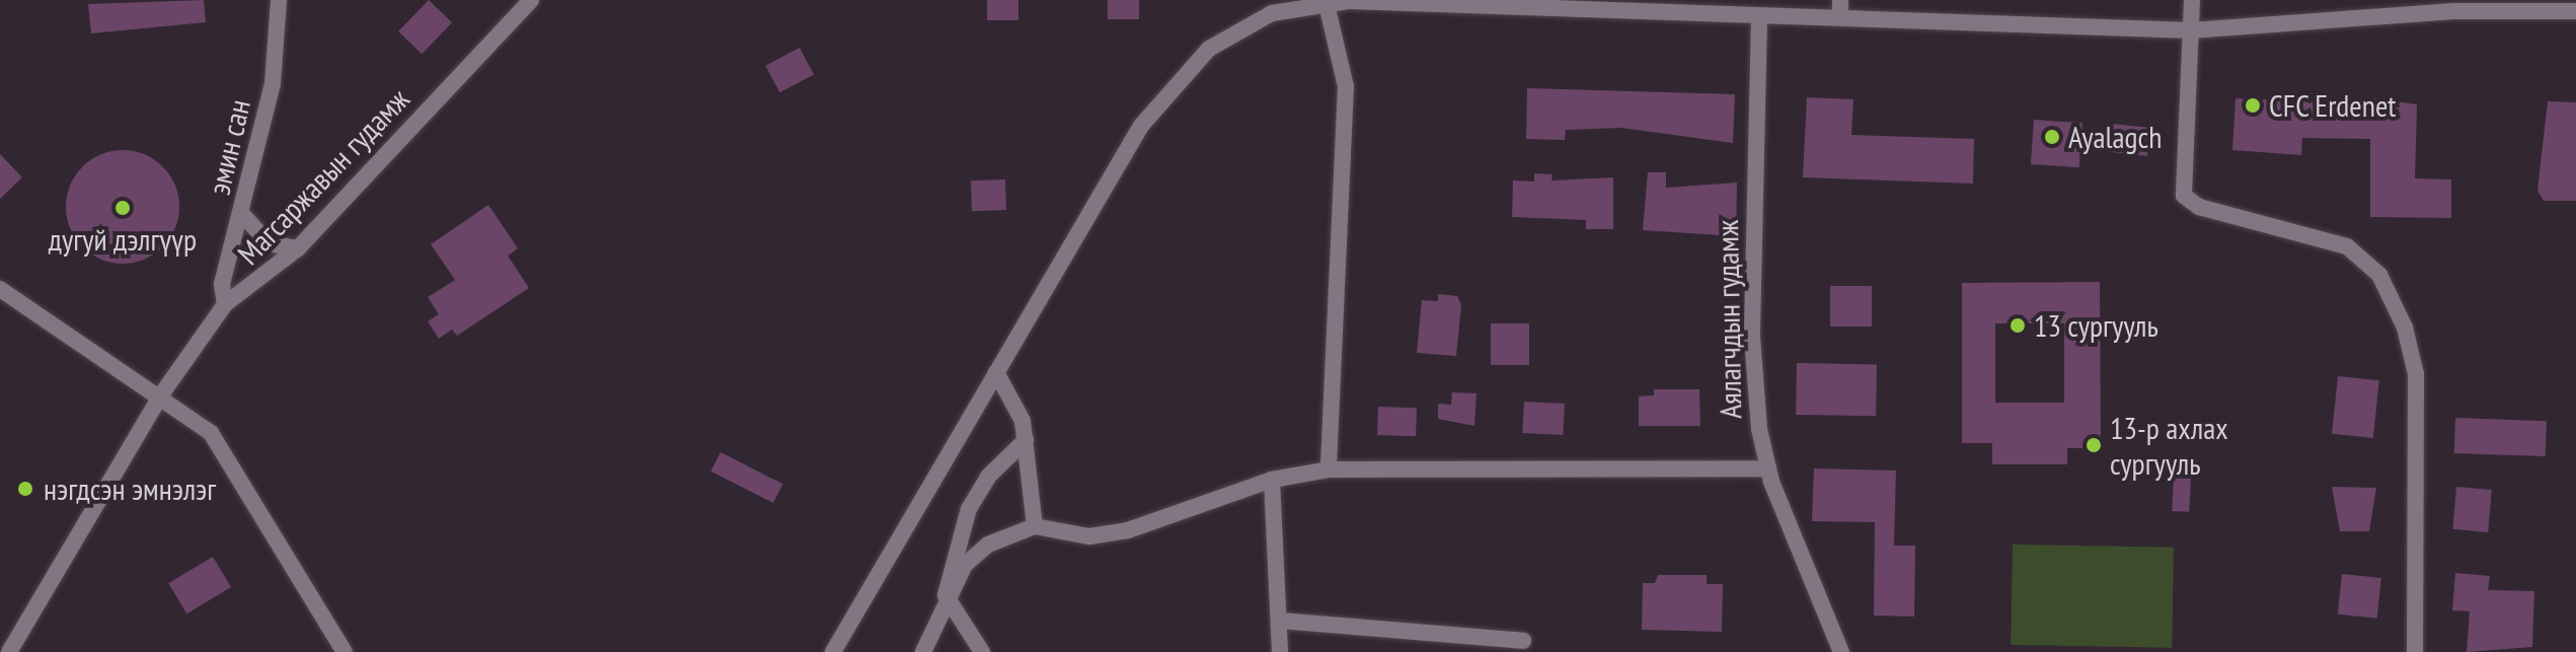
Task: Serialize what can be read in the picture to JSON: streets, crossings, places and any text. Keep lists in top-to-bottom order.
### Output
{
  "streets": {
    "street": ["эмин сан", "Магсаржавын гудамж", "Аялагчдын гудамж"]
  },
  "crossings": [
    ["эмин сан", "Магсаржавын гудамж"]
  ],
  "places": [
    "CFC Erdenet",
    "Ayalagch",
    "дугуй дэлгүүр",
    "13 сургууль",
    "13-р ахлах сургууль",
    "нэгдсэн эмнэлэг"
  ]
}
